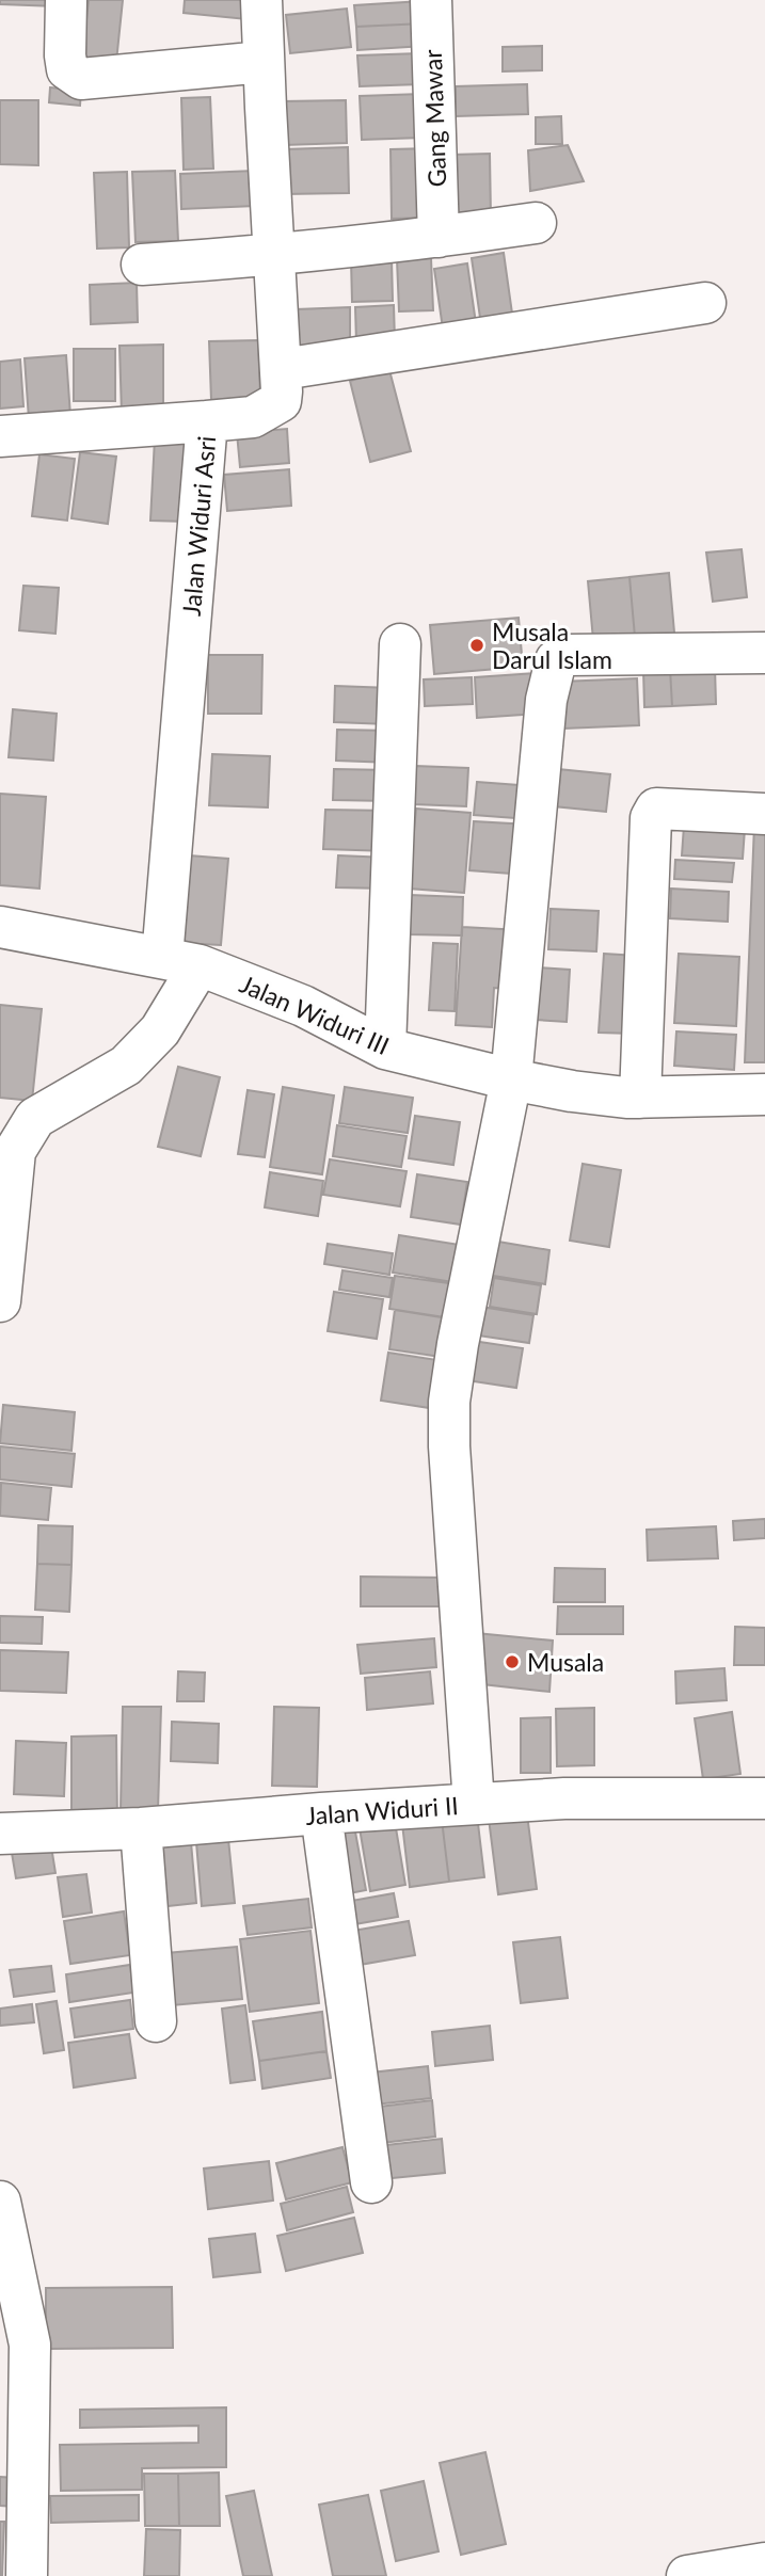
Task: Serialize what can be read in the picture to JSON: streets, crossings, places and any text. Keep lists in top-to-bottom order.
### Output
{
  "streets": {
    "street": [
      "Gang Mawar",
      "Jalan Widuri Asri",
      "Jalan Widuri III",
      "Jalan Widuri II"
    ]
  },
  "crossings": [
    ["Jalan Widuri Asri", "Jalan Widuri III"]
  ],
  "places": ["Musala Darul Islam", "Musala"]
}
